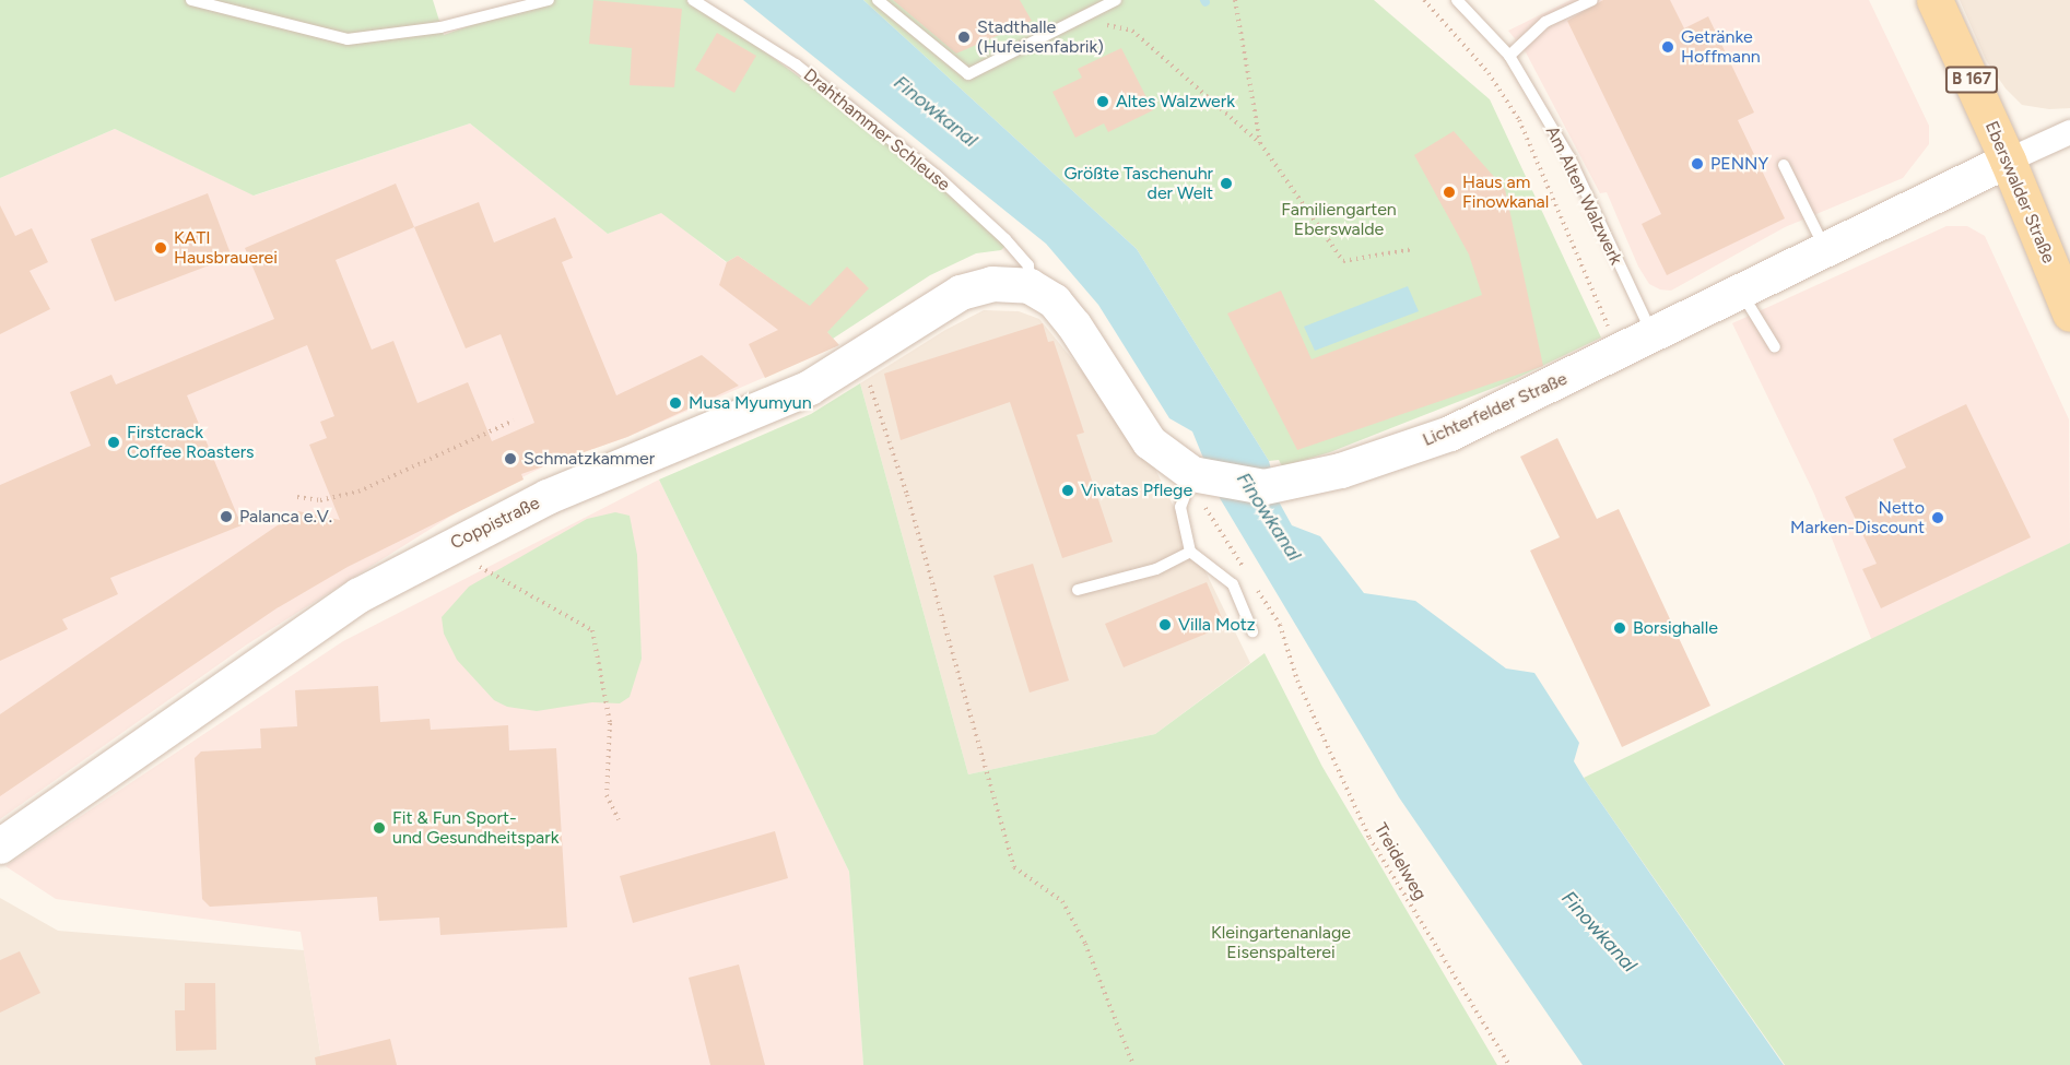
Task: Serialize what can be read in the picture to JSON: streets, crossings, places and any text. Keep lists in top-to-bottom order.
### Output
{
  "streets": {
    "main road": [
      "B 167",
      "Eberswalder Straße",
      "Lichterfelder Straße",
      "Coppistraße"
    ],
    "lane": ["Drahthammer Schleuse", "Am Alten Walzwerk"],
    "path": ["Treidelweg"]
  },
  "crossings": [
    ["Drahthammer Schleuse", "Lichterfelder Straße"],
    ["Drahthammer Schleuse", "Coppistraße"],
    ["Eberswalder Straße", "Lichterfelder Straße"],
    ["Am Alten Walzwerk", "Lichterfelder Straße"],
    ["Lichterfelder Straße", "Coppistraße"]
  ],
  "water": ["Finowkanal"],
  "parks": ["Familiengarten Eberswalde", "Kleingartenanlage Eisenspalterei"],
  "places": [
    "Stadthalle (Hufeisenfabrik)",
    "Getränke Hoffmann",
    "Altes Walzwerk",
    "PENNY",
    "Größte Taschenuhr der Welt",
    "Haus am Finowkanal",
    "KATI Hausbrauerei",
    "Musa Myumyun",
    "Firstcrack Coffee Roasters",
    "Schmatzkammer",
    "Vivatas Pflege",
    "Palanca e.V.",
    "Netto Marken-Discount",
    "Villa Motz",
    "Borsighalle",
    "Fit & Fun Sport- und Gesundheitspark"
  ]
}
